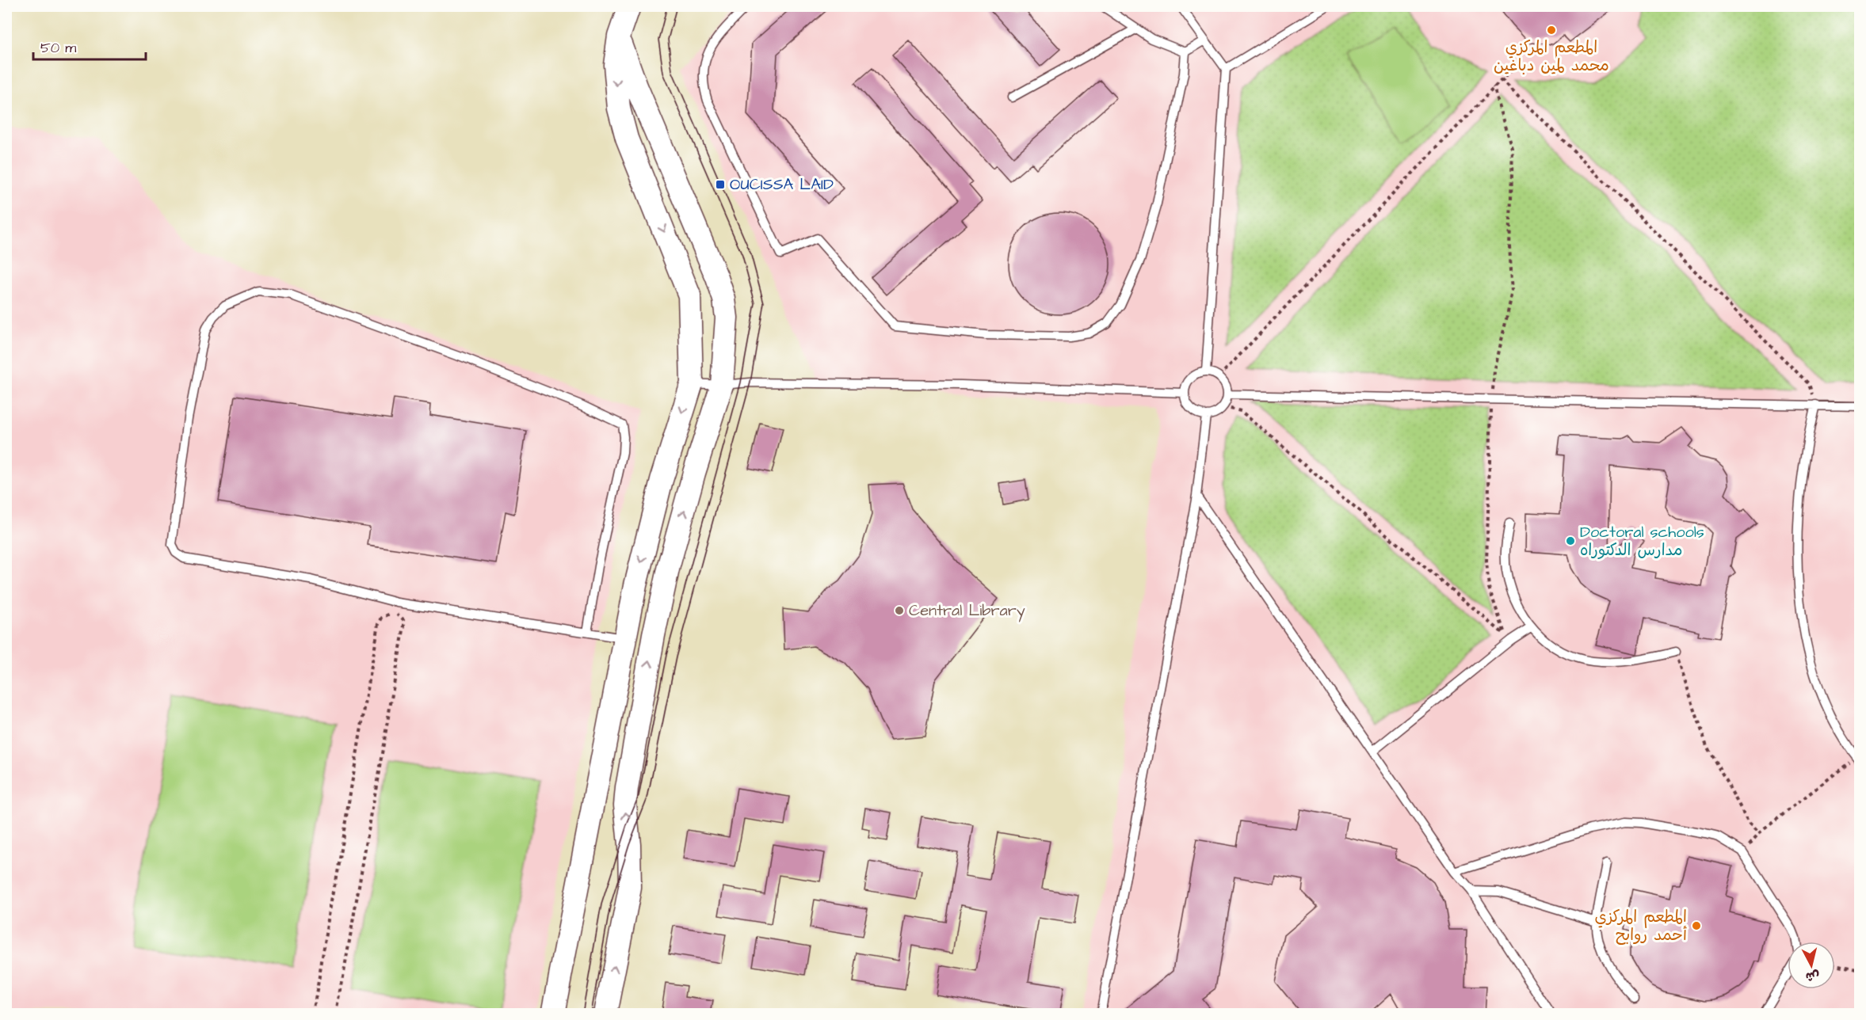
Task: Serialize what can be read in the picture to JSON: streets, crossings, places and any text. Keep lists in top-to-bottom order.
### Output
{
  "places": {
    "other": [
      "المطعم المركزي محمد لمين دباغين",
      "Doctoral schools مدارس الدكتوراه",
      "Central Library",
      "المطعم المركزي أحمد روابح"
    ],
    "transit": ["OUCISSA LAID"]
  },
  "scale_bar": "50 m",
  "north": "bottom"
}
